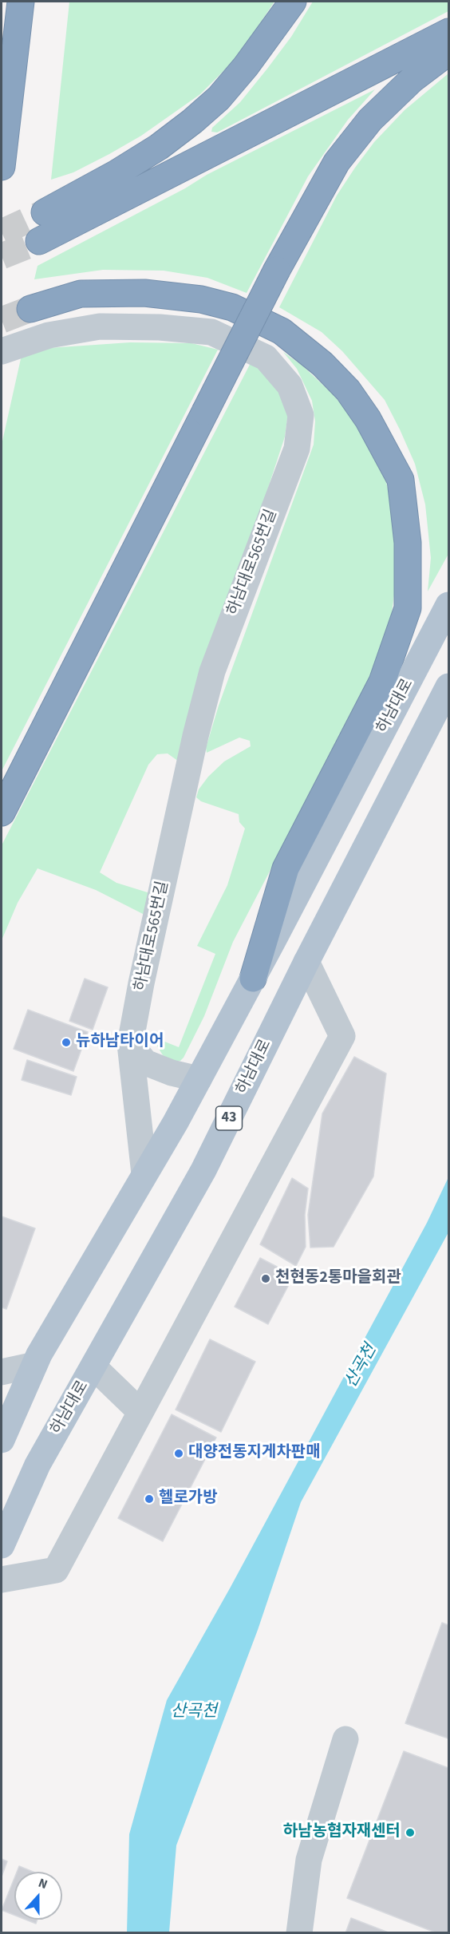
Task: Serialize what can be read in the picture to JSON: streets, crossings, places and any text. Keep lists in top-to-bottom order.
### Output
{
  "streets": {
    "main road": ["하남대로", "43"],
    "street": ["하남대로565번길"]
  },
  "crossings": [
    ["하남대로565번길", "하남대로"]
  ],
  "water": ["산곡천"],
  "places": [
    "뉴하남타이어",
    "천현동2통마을회관",
    "대양전동지게차판매",
    "헬로가방",
    "하남농협자재센터"
  ],
  "north": "top"
}
